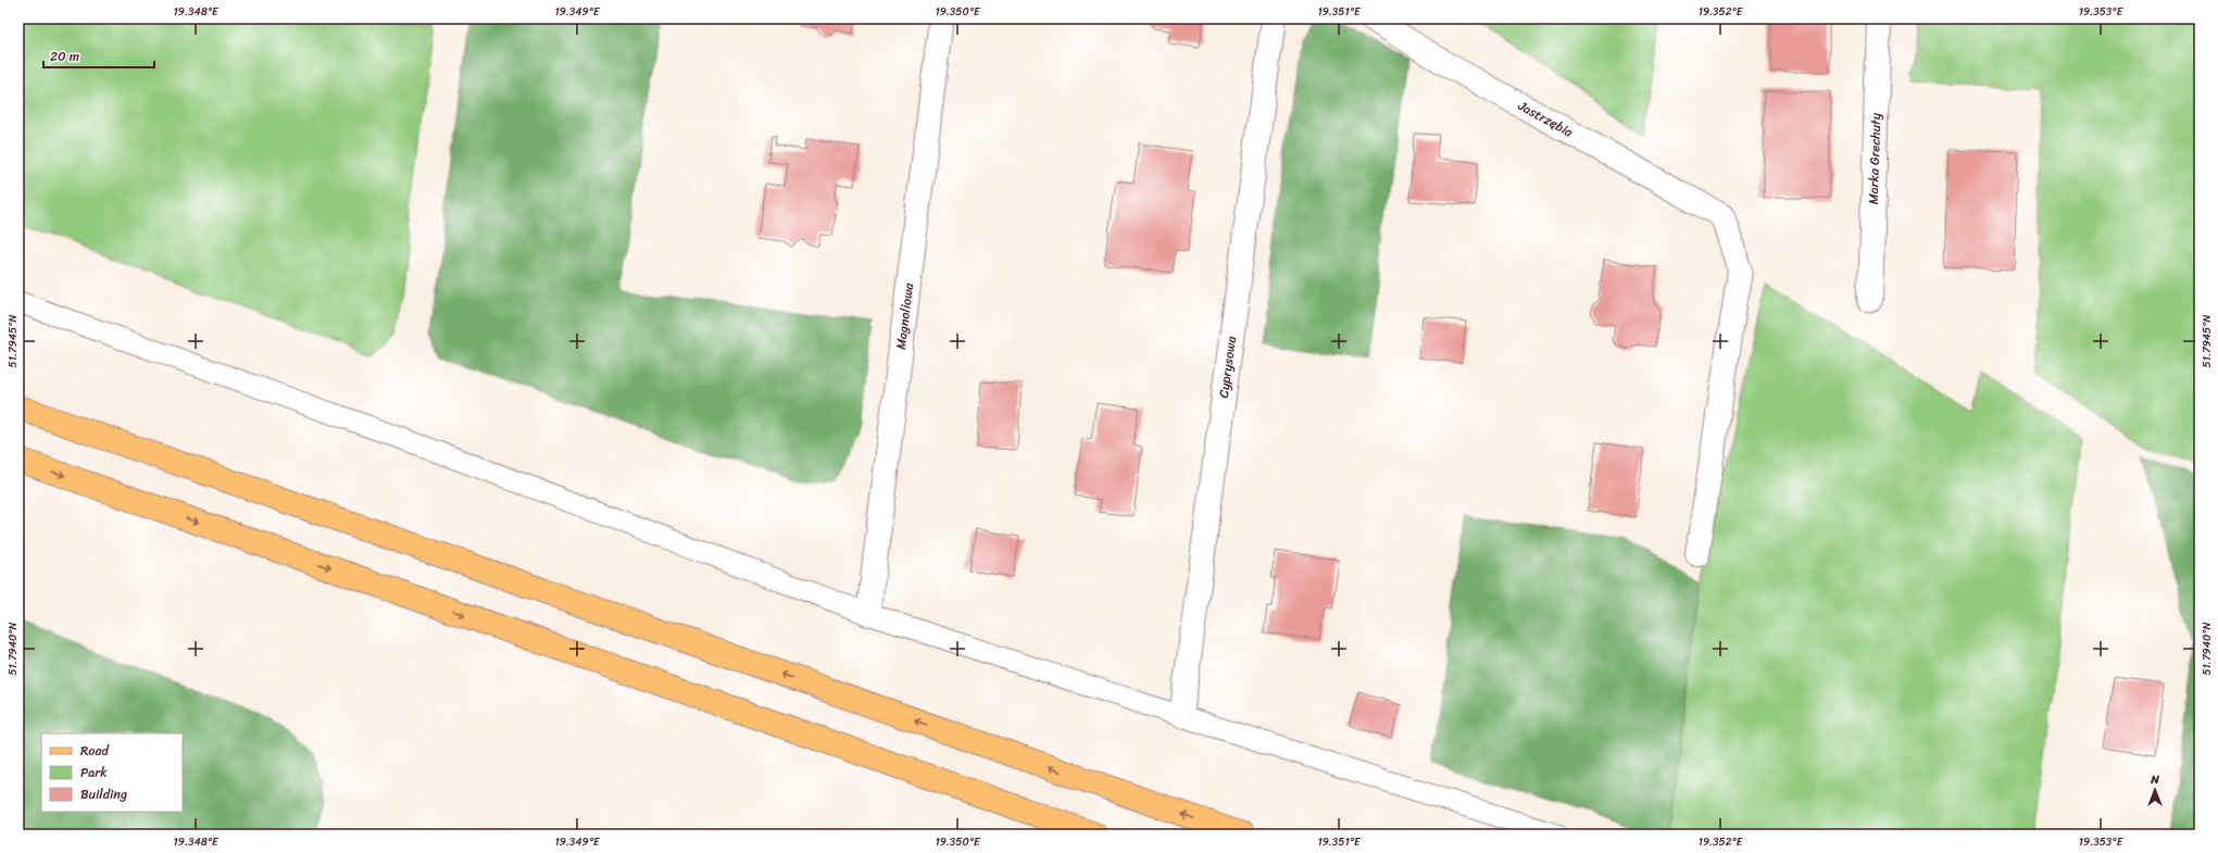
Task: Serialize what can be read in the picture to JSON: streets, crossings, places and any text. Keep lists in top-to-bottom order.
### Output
{
  "streets": {
    "street": [
      "Jastrzębia",
      "Marka Grechuty",
      "Magnoliowa",
      "Cyprysowa"
    ]
  },
  "legend": ["Road", "Park", "Building"],
  "scale_bar": "20 m",
  "north": "top",
  "coordinates": [
    "19.348°E",
    "19.349°E",
    "19.350°E",
    "19.351°E",
    "19.352°E",
    "19.353°E",
    "51.7945°N",
    "51.7940°N"
  ]
}
